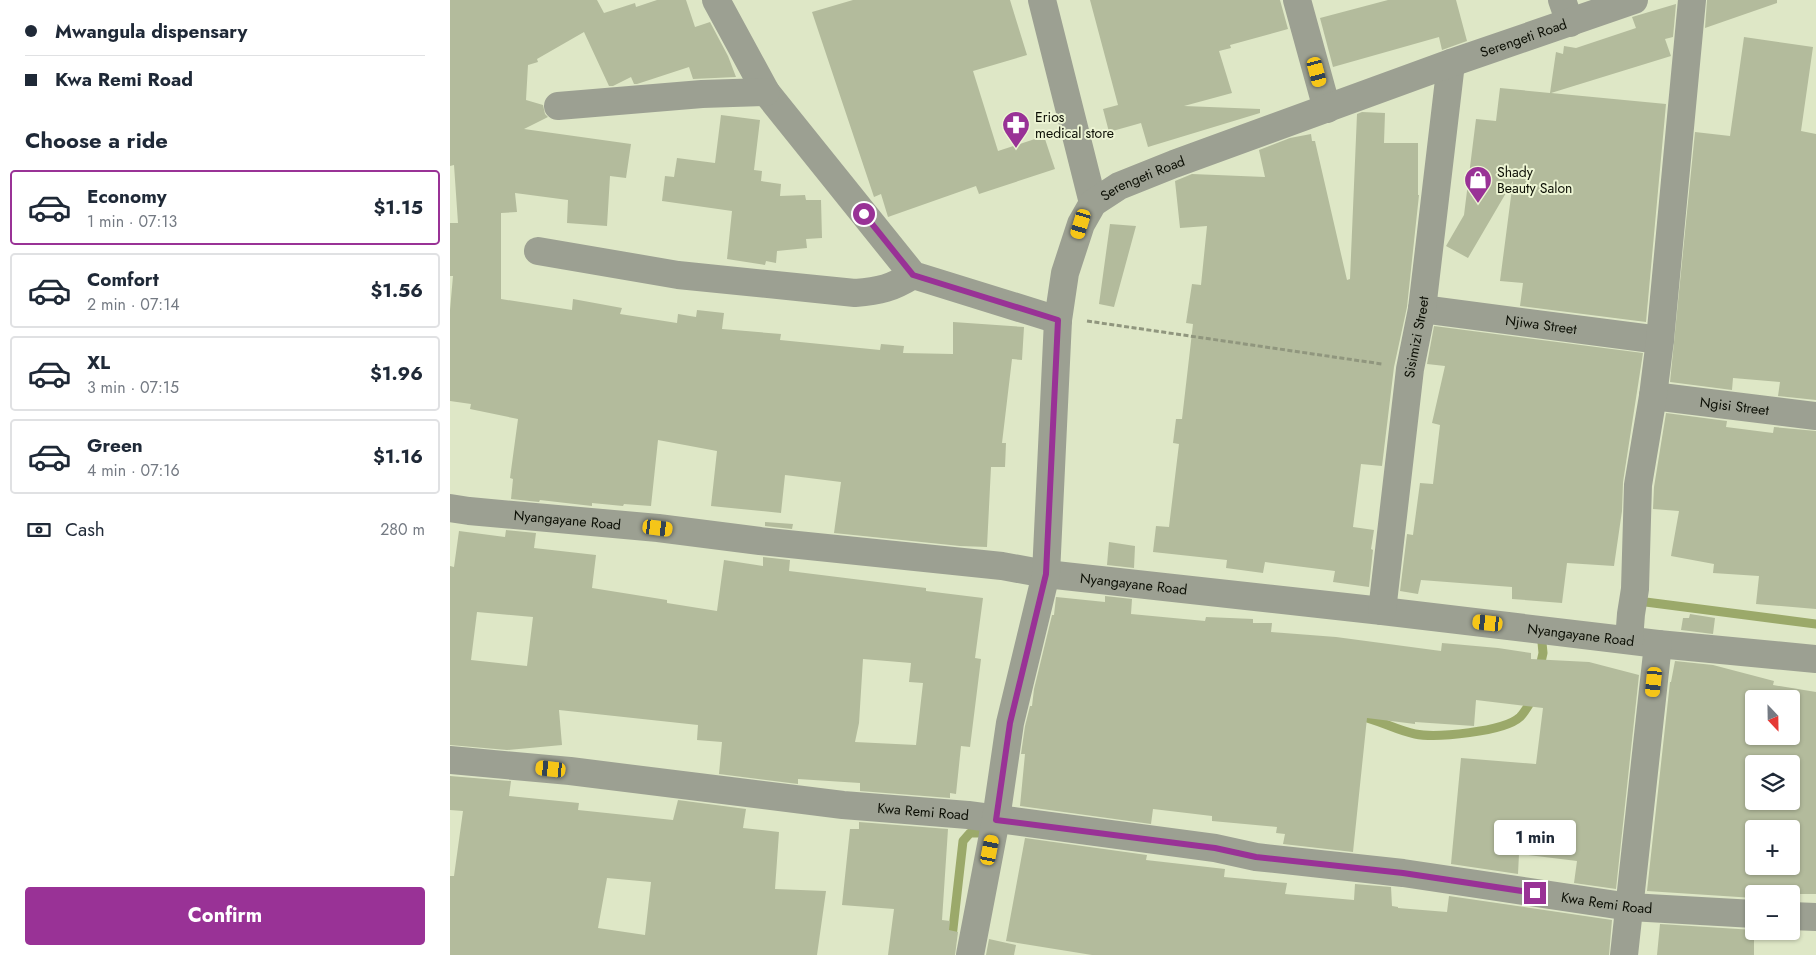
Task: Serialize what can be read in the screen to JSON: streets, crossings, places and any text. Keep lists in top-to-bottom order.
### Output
{
  "streets": {
    "street": [
      "Serengeti Road",
      "Njiwa Street",
      "Sisimizi Street",
      "Ngisi Street",
      "Nyangayane Road",
      "Kwa Remi Road"
    ]
  },
  "crossings": [
    ["Serengeti Road", "Sisimizi Street"],
    ["Serengeti Road", "Nyangayane Road"],
    ["Serengeti Road", "Kwa Remi Road"],
    ["Njiwa Street", "Sisimizi Street"],
    ["Sisimizi Street", "Nyangayane Road"]
  ],
  "places": {
    "pharmacy": ["Erios medical store"],
    "shop": ["Shady Beauty Salon"]
  },
  "north": "bottom",
  "page": {
    "banner": ["Mwangula dispensary", "Kwa Remi Road"],
    "heading": "Choose a ride",
    "list": [
      {
        "name": "Economy",
        "note": "1 min · 07:13",
        "value": "$1.15"
      },
      {
        "name": "Comfort",
        "note": "2 min · 07:14",
        "value": "$1.56"
      },
      {
        "name": "XL",
        "note": "3 min · 07:15",
        "value": "$1.96"
      },
      {
        "name": "Green",
        "note": "4 min · 07:16",
        "value": "$1.16"
      }
    ],
    "pay": ["Cash", "280 m"],
    "map_buttons": ["+", "−"],
    "bubble": "1 min",
    "buttons": "Confirm"
  }
}
